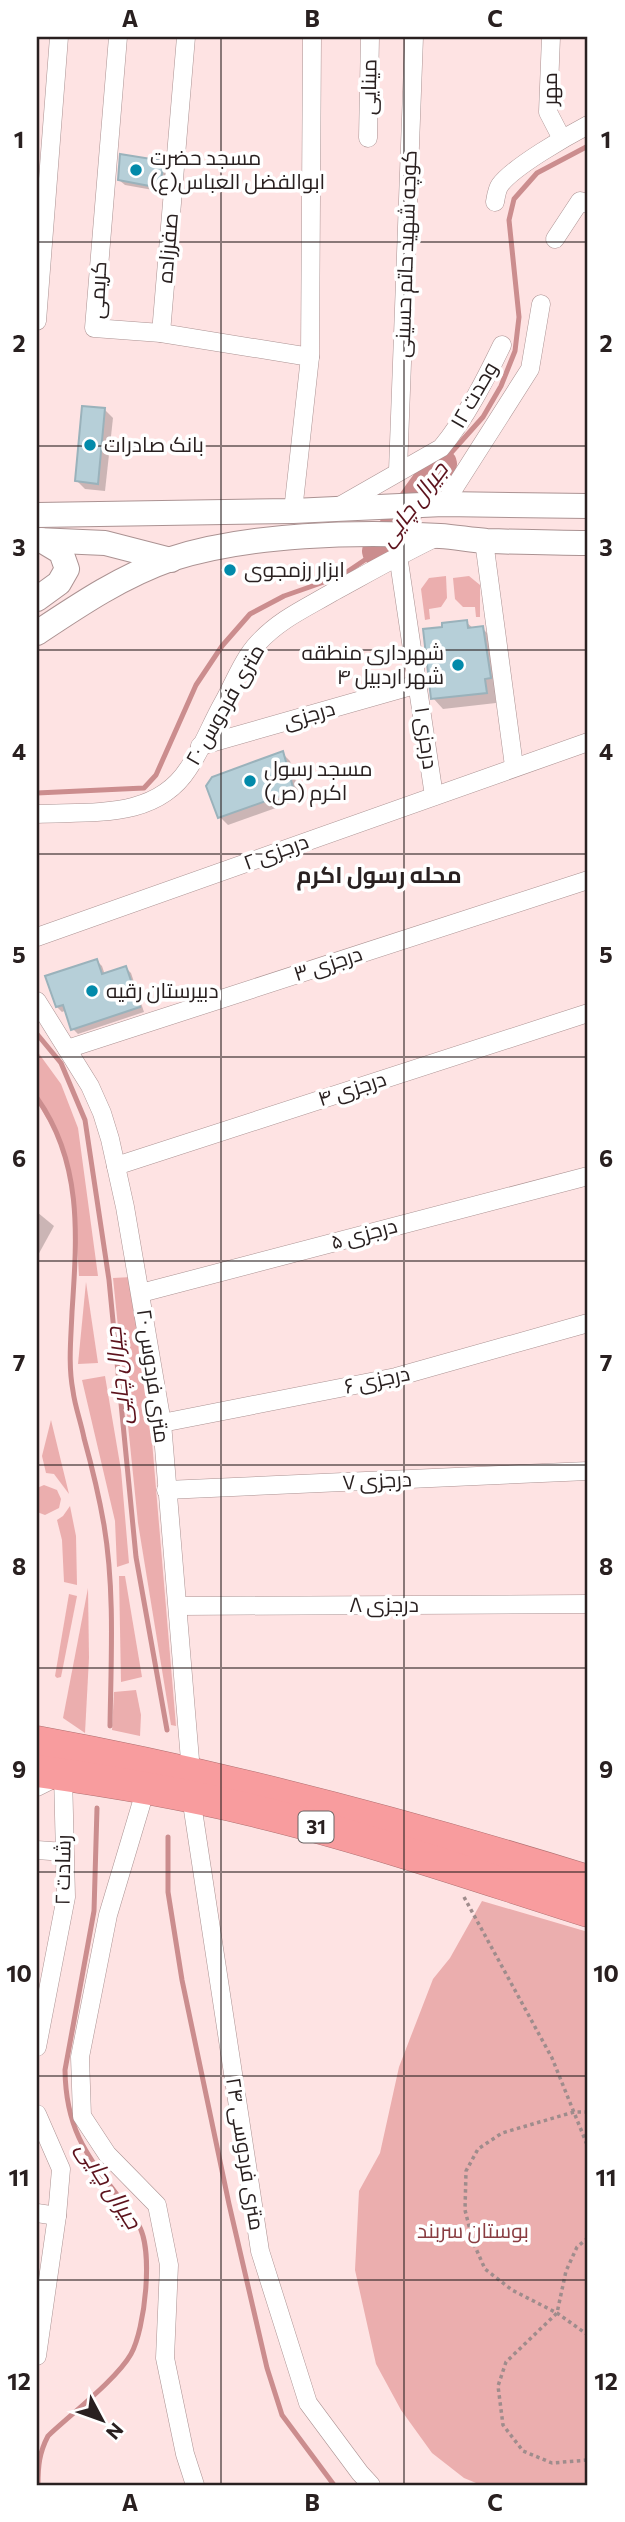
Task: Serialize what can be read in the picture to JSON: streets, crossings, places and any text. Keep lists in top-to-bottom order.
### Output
{
  "streets": {
    "highway": ["31"],
    "street": [
      "مینایی",
      "مهر",
      "صفرزاده",
      "کوچه شهید حاتم حسینی",
      "کریمی",
      "وحدت ۱۲",
      "۲۰ متری فردوس",
      "درجزی",
      "درجزی ۱",
      "درجزی ۲",
      "درجزی ۳",
      "درجزی ۴",
      "درجزی ۵",
      "درجزی ۶",
      "درجزی ۷",
      "درجزی ۸",
      "رشادت ۲",
      "۲۴ متری فردوسی"
    ]
  },
  "crossings": [
    ["صفرزاده", "کریمی"],
    ["کوچه شهید حاتم حسینی", "وحدت ۱۲"],
    ["۲۰ متری فردوس", "درجزی"],
    ["۲۰ متری فردوس", "درجزی ۱"],
    ["۲۰ متری فردوس", "درجزی ۳"],
    ["۲۰ متری فردوس", "درجزی ۴"],
    ["۲۰ متری فردوس", "درجزی ۵"],
    ["۲۰ متری فردوس", "درجزی ۶"],
    ["۲۰ متری فردوس", "درجزی ۷"],
    ["۲۰ متری فردوس", "درجزی ۸"],
    ["۲۰ متری فردوس", "31"],
    ["۲۰ متری فردوس", "۲۴ متری فردوسی"],
    ["درجزی", "درجزی ۱"],
    ["درجزی ۱", "درجزی ۲"],
    ["31", "رشادت ۲"],
    ["31", "۲۴ متری فردوسی"]
  ],
  "districts": ["محله رسول اکرم"],
  "water": ["جیرال چایی"],
  "parks": ["بوستان سربند"],
  "places": [
    "مسجد حضرت ابوالفضل العباس(ع)",
    "بانک صادرات",
    "ابزار رزمجوی",
    "شهرداری منطقه ۴ شهر اردبیل",
    "مسجد رسول اکرم (ص)",
    "دبیرستان رقیه"
  ],
  "north": "bottom right",
  "grid": {
    "columns": ["A", "B", "C"],
    "rows": [
      "1",
      "2",
      "3",
      "4",
      "5",
      "6",
      "7",
      "8",
      "9",
      "10",
      "11",
      "12"
    ]
  }
}
